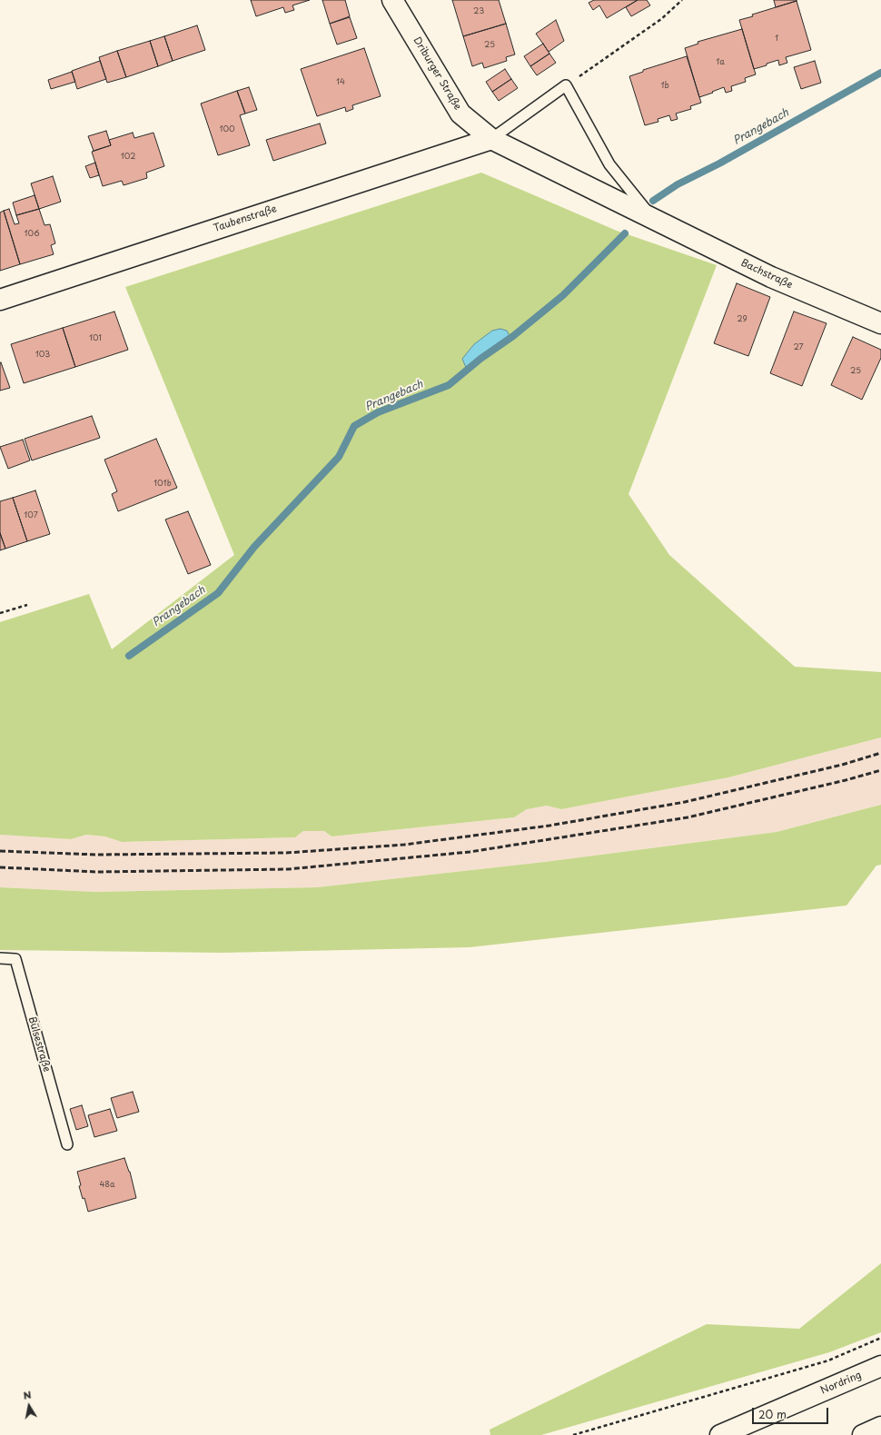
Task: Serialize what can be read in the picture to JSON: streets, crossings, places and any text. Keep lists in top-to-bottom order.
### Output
{
  "streets": {
    "street": [
      "Driburger Straße",
      "Taubenstraße",
      "Bachstraße",
      "Nordring"
    ],
    "lane": ["Bülsestraße"]
  },
  "crossings": [
    ["Driburger Straße", "Taubenstraße"],
    ["Driburger Straße", "Bachstraße"],
    ["Taubenstraße", "Bachstraße"]
  ],
  "water": ["Prangebach"],
  "house_numbers": [
    "23",
    "1",
    "25",
    "1a",
    "14",
    "1b",
    "100",
    "102",
    "106",
    "29",
    "101",
    "27",
    "103",
    "25",
    "101b",
    "107",
    "48a"
  ],
  "scale_bar": "20 m",
  "north": "top"
}
